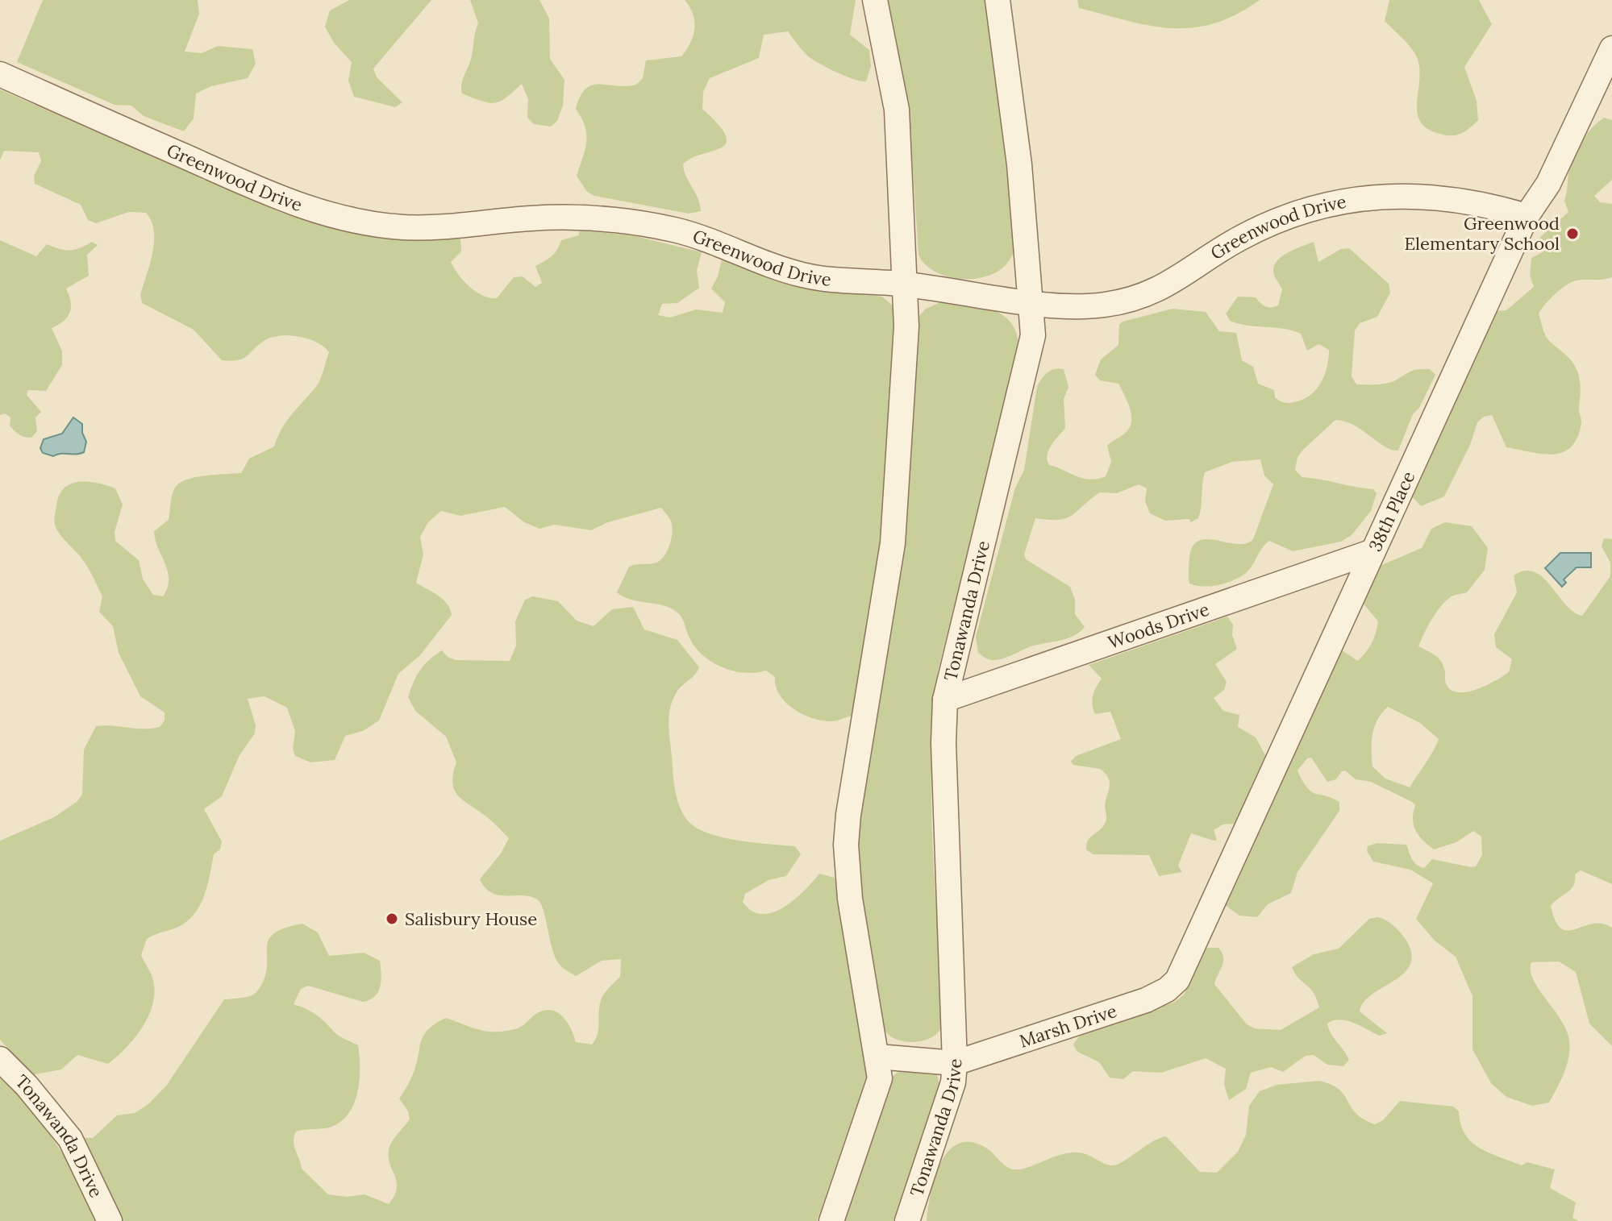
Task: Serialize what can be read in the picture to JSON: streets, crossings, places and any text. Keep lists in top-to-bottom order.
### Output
{
  "streets": {
    "street": [
      "Greenwood Drive",
      "38th Place",
      "Tonawanda Drive",
      "Woods Drive",
      "Marsh Drive"
    ]
  },
  "crossings": [
    ["Greenwood Drive", "38th Place"],
    ["Greenwood Drive", "Tonawanda Drive"],
    ["38th Place", "Woods Drive"],
    ["38th Place", "Marsh Drive"],
    ["Tonawanda Drive", "Woods Drive"],
    ["Tonawanda Drive", "Marsh Drive"]
  ],
  "places": ["Greenwood Elementary School", "Salisbury House"]
}
